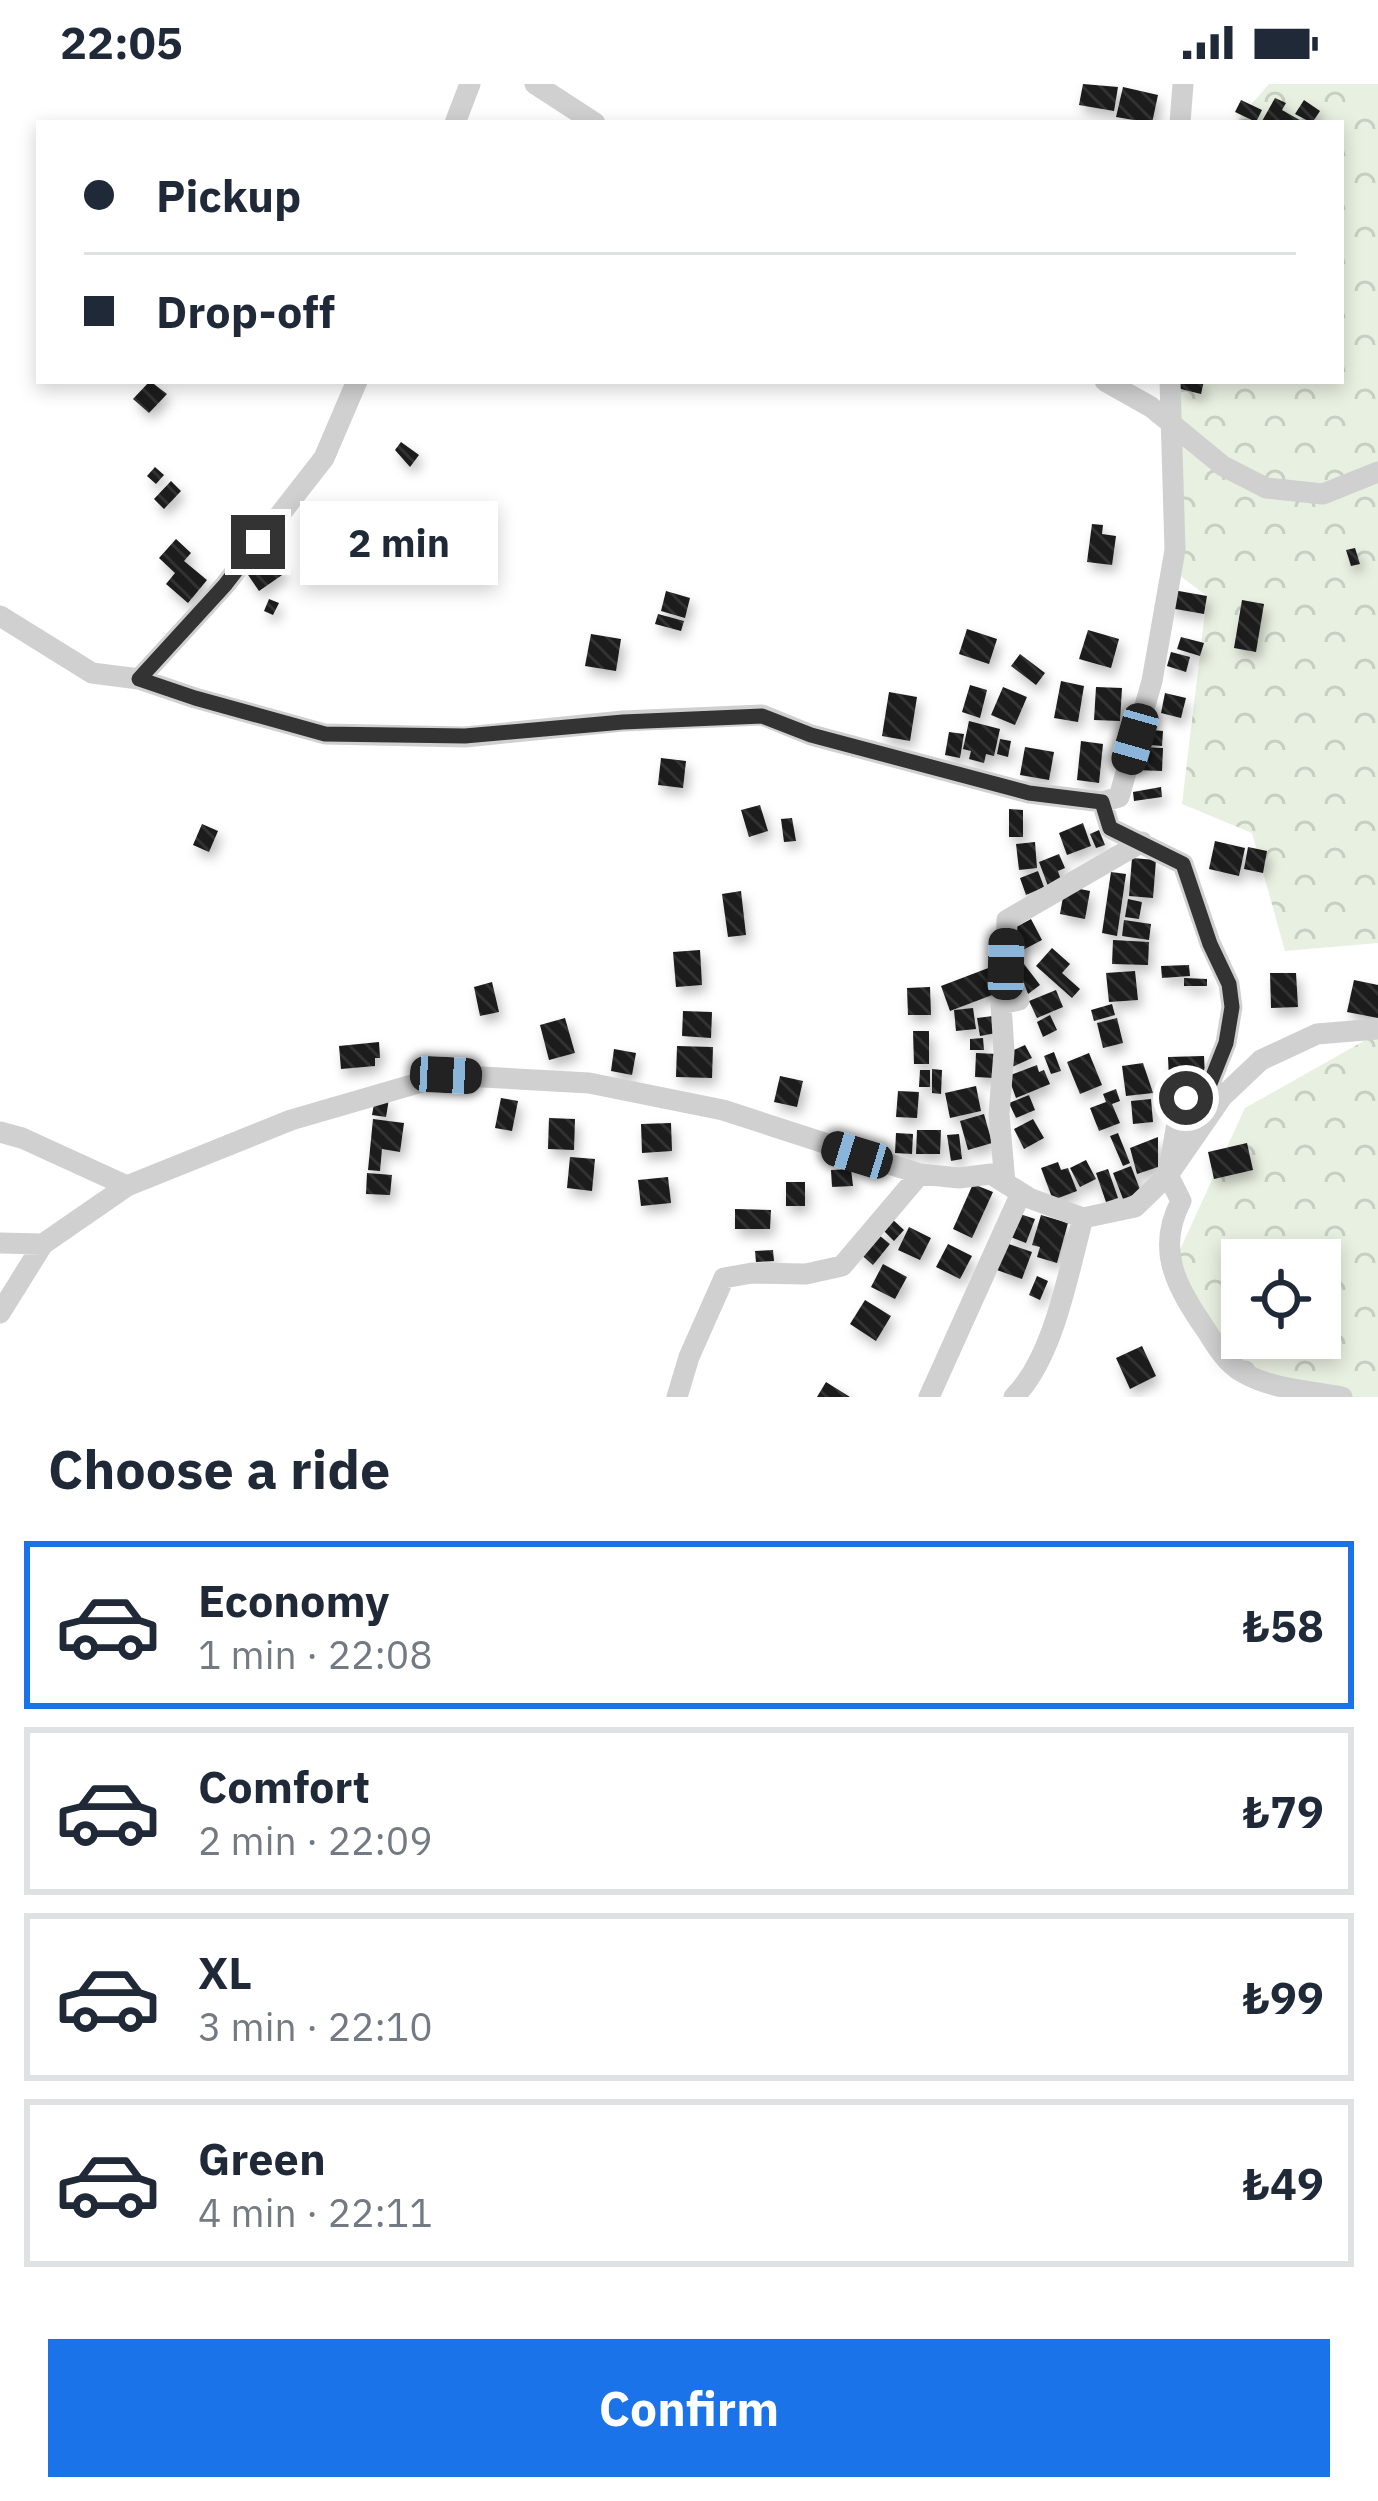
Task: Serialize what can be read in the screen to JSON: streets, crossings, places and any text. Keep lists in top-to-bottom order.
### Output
{
  "page": {
    "status": "22:05",
    "banner": ["Pickup", "Drop-off"],
    "bubble": "2 min",
    "heading": "Choose a ride",
    "list": [
      {
        "name": "Economy",
        "note": "1 min · 22:08",
        "value": "₺58"
      },
      {
        "name": "Comfort",
        "note": "2 min · 22:09",
        "value": "₺79"
      },
      {
        "name": "XL",
        "note": "3 min · 22:10",
        "value": "₺99"
      },
      {
        "name": "Green",
        "note": "4 min · 22:11",
        "value": "₺49"
      }
    ],
    "buttons": "Confirm"
  }
}
